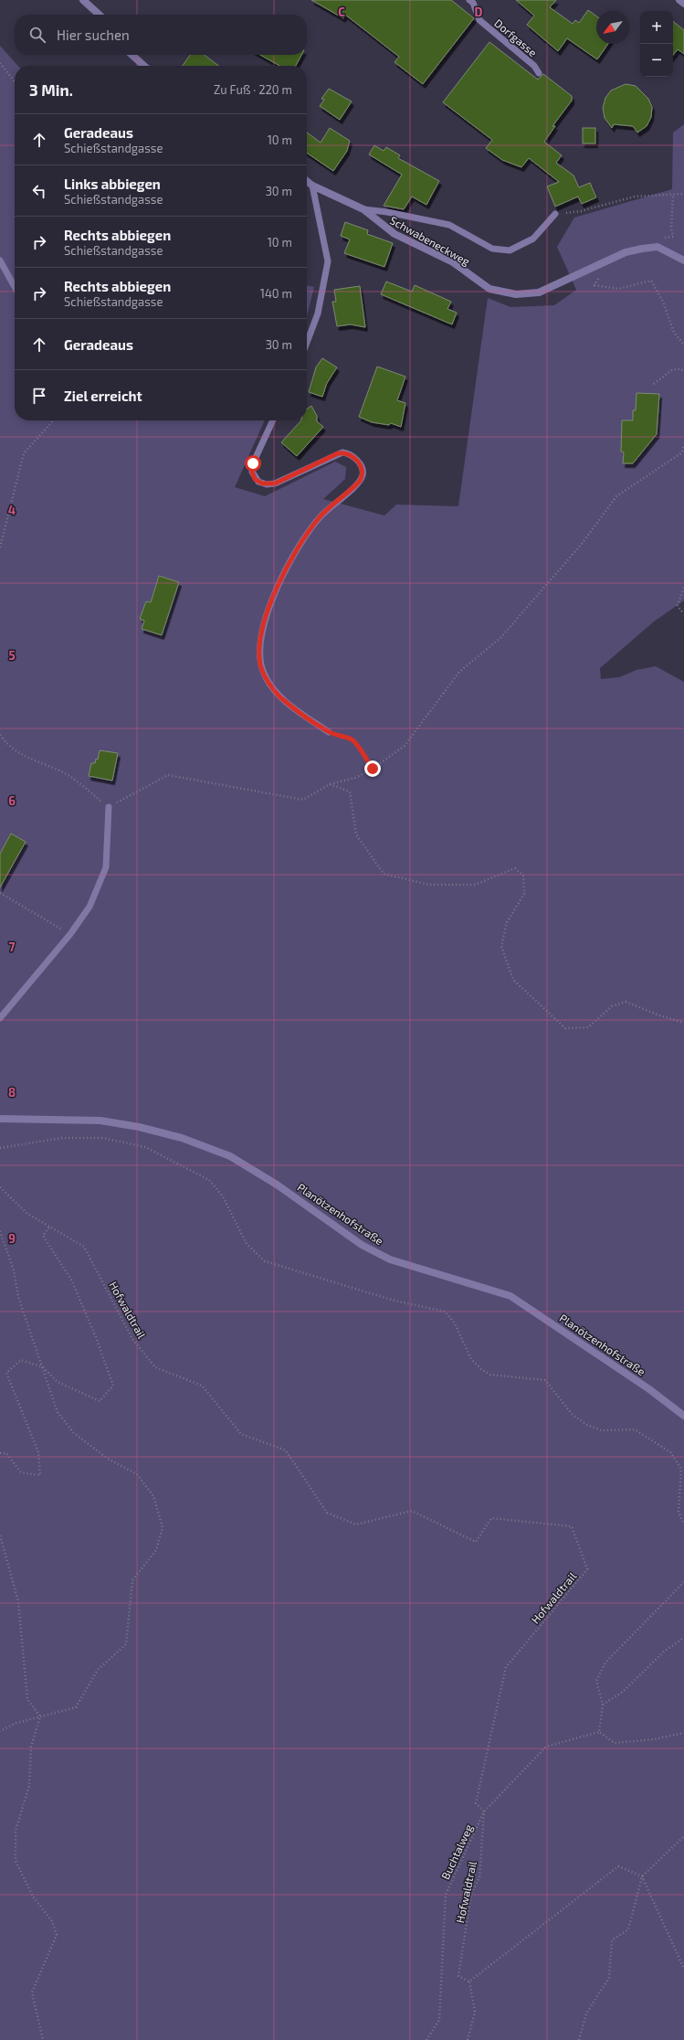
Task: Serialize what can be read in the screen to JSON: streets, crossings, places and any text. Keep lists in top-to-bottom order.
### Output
{
  "streets": {
    "street": ["Schwabeneckweg", "Planötzenhofstraße"],
    "lane": ["Dorfgasse"],
    "path": ["Hofwaldtrail", "Buchtalweg"]
  },
  "crossings": [
    ["Hofwaldtrail", "Buchtalweg"]
  ],
  "north": "bottom left",
  "page": {
    "map_buttons": ["+", "−"],
    "search": "Hier suchen",
    "heading": ["3 Min.", "Zu Fuß · 220 m"],
    "list": [
      ["Geradeaus", "Schießstandgasse", "10 m"],
      ["Links abbiegen", "Schießstandgasse", "30 m"],
      ["Rechts abbiegen", "Schießstandgasse", "10 m"],
      ["Rechts abbiegen", "Schießstandgasse", "140 m"],
      ["Geradeaus", "30 m"],
      "Ziel erreicht"
    ]
  },
  "grid": {
    "columns": ["C", "D"],
    "rows": [
      "4",
      "5",
      "6",
      "7",
      "8",
      "9"
    ]
  }
}
